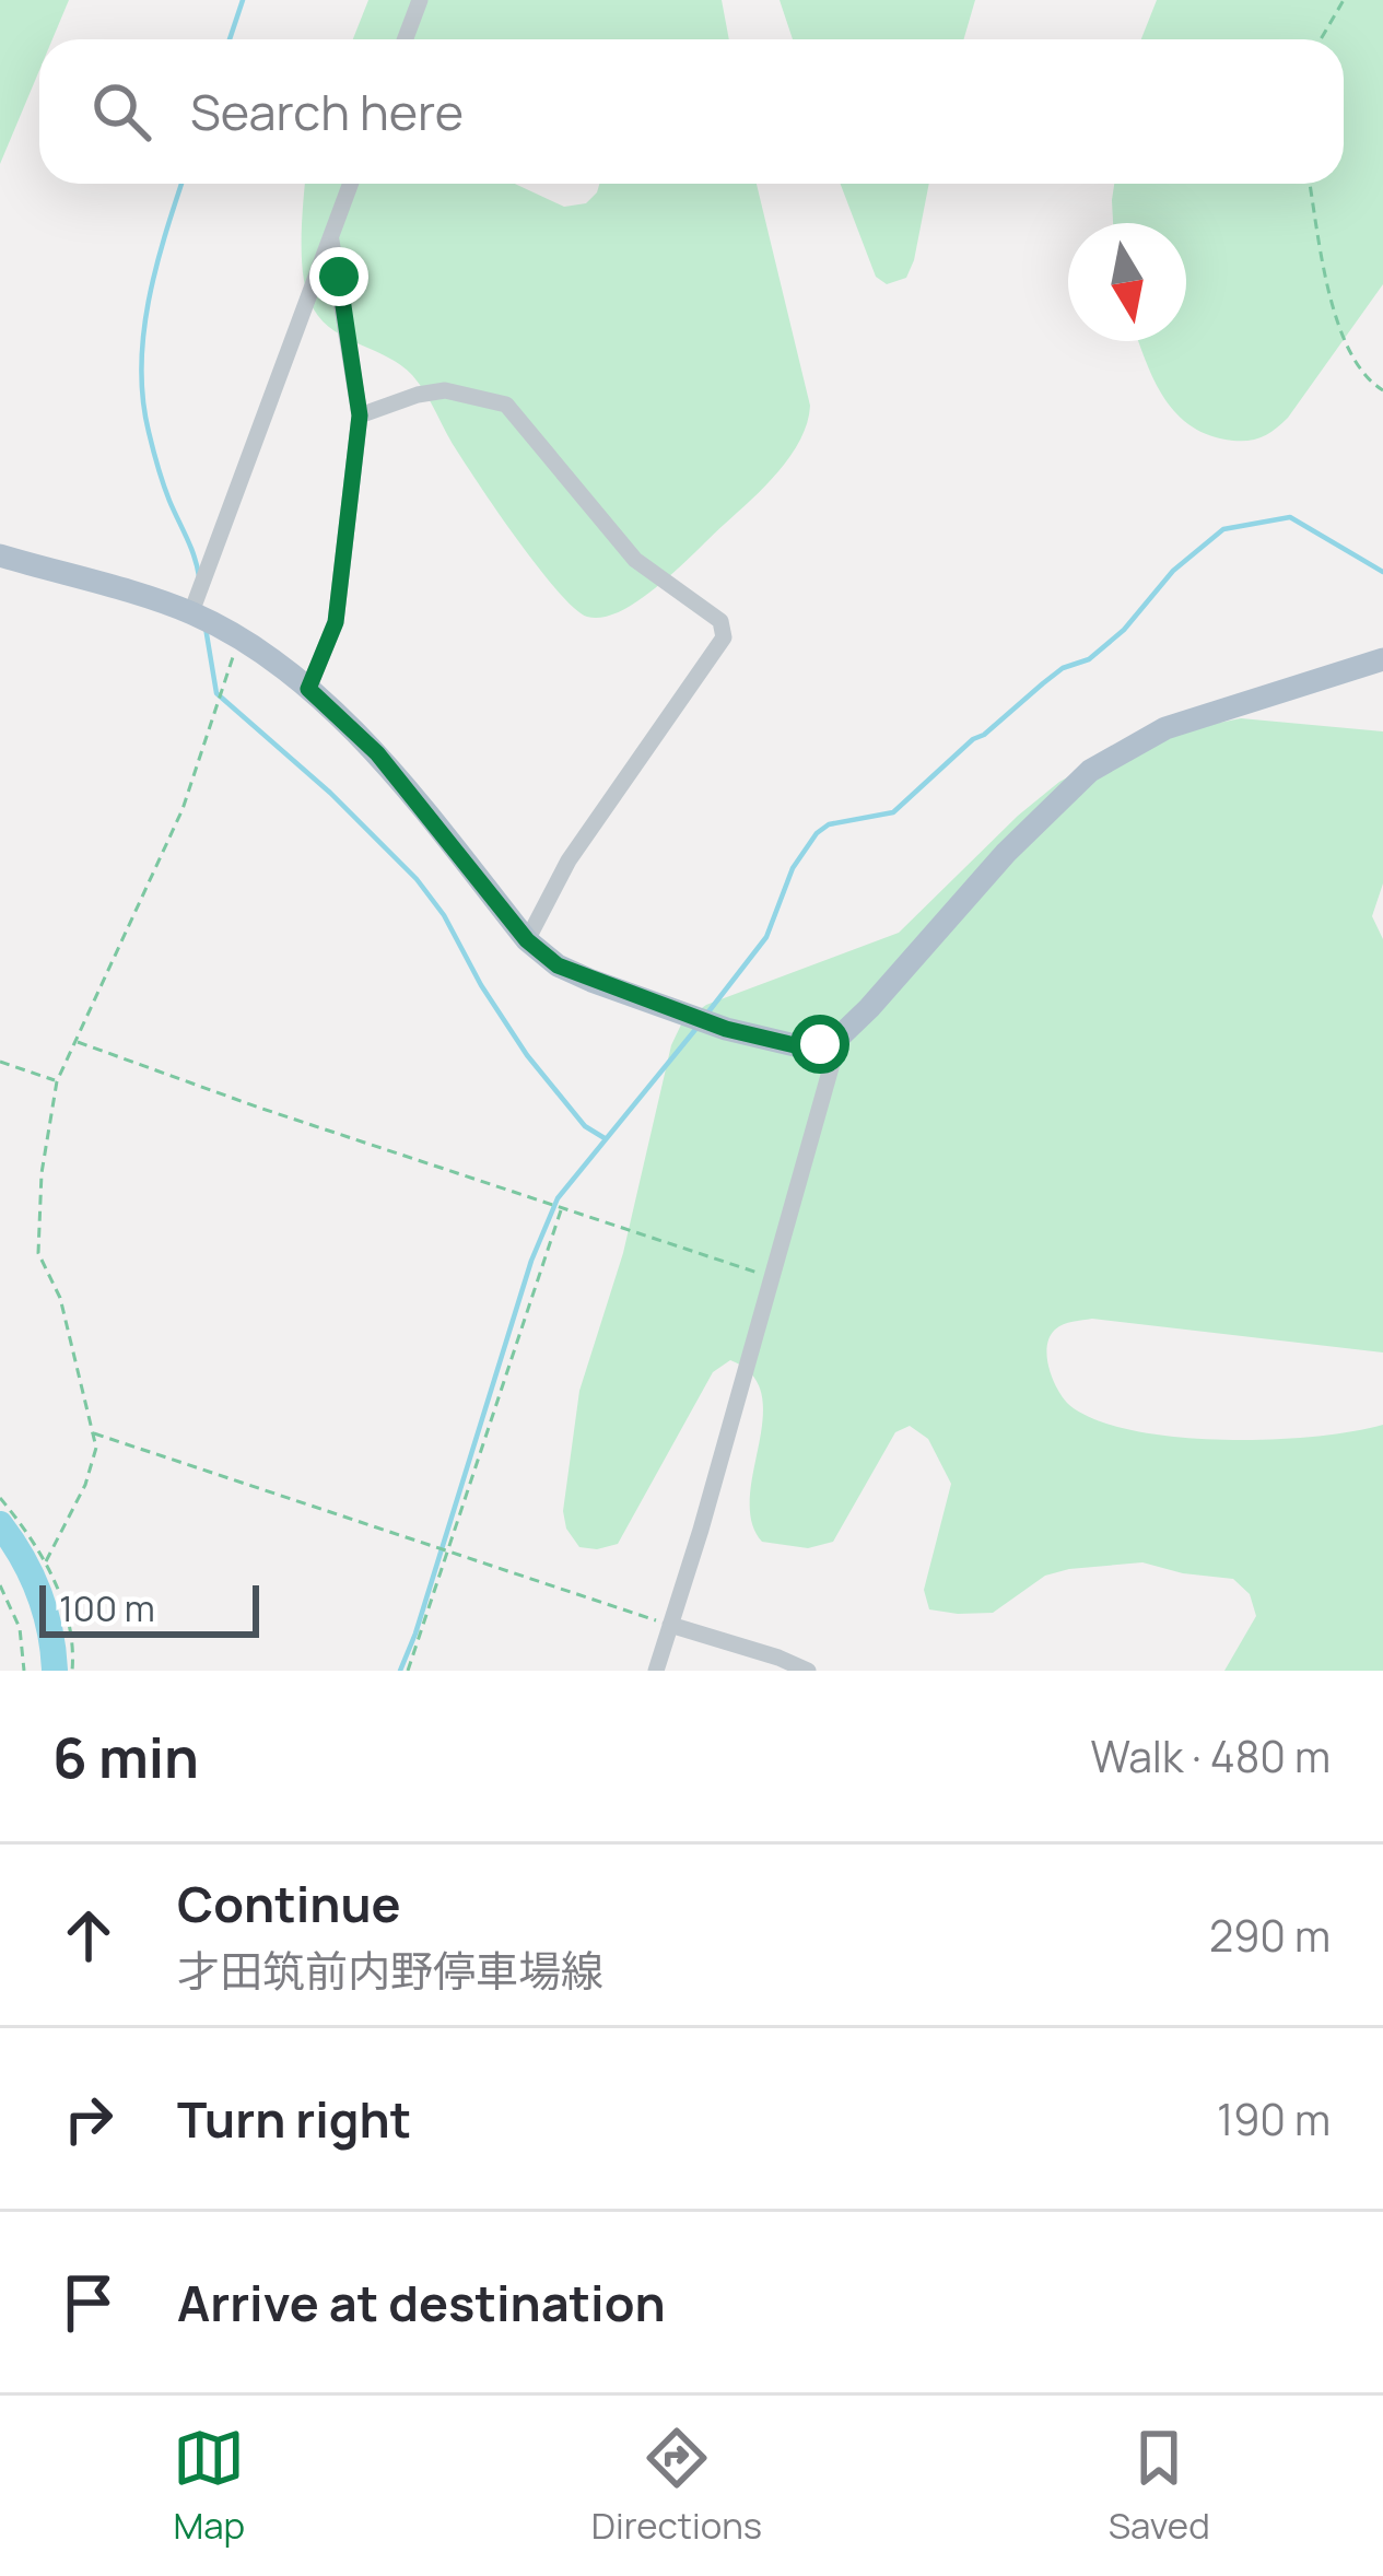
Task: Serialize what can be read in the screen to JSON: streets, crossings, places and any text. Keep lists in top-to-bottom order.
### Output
{
  "scale_bar": "100 m",
  "north": "bottom",
  "page": {
    "search": "Search here",
    "scale": "100 m",
    "heading": ["6 min", "Walk · 480 m"],
    "list": [
      ["Continue", "才田筑前内野停車場線", "290 m"],
      ["Turn right", "190 m"],
      "Arrive at destination"
    ],
    "nav": ["Map", "Directions", "Saved"]
  }
}
